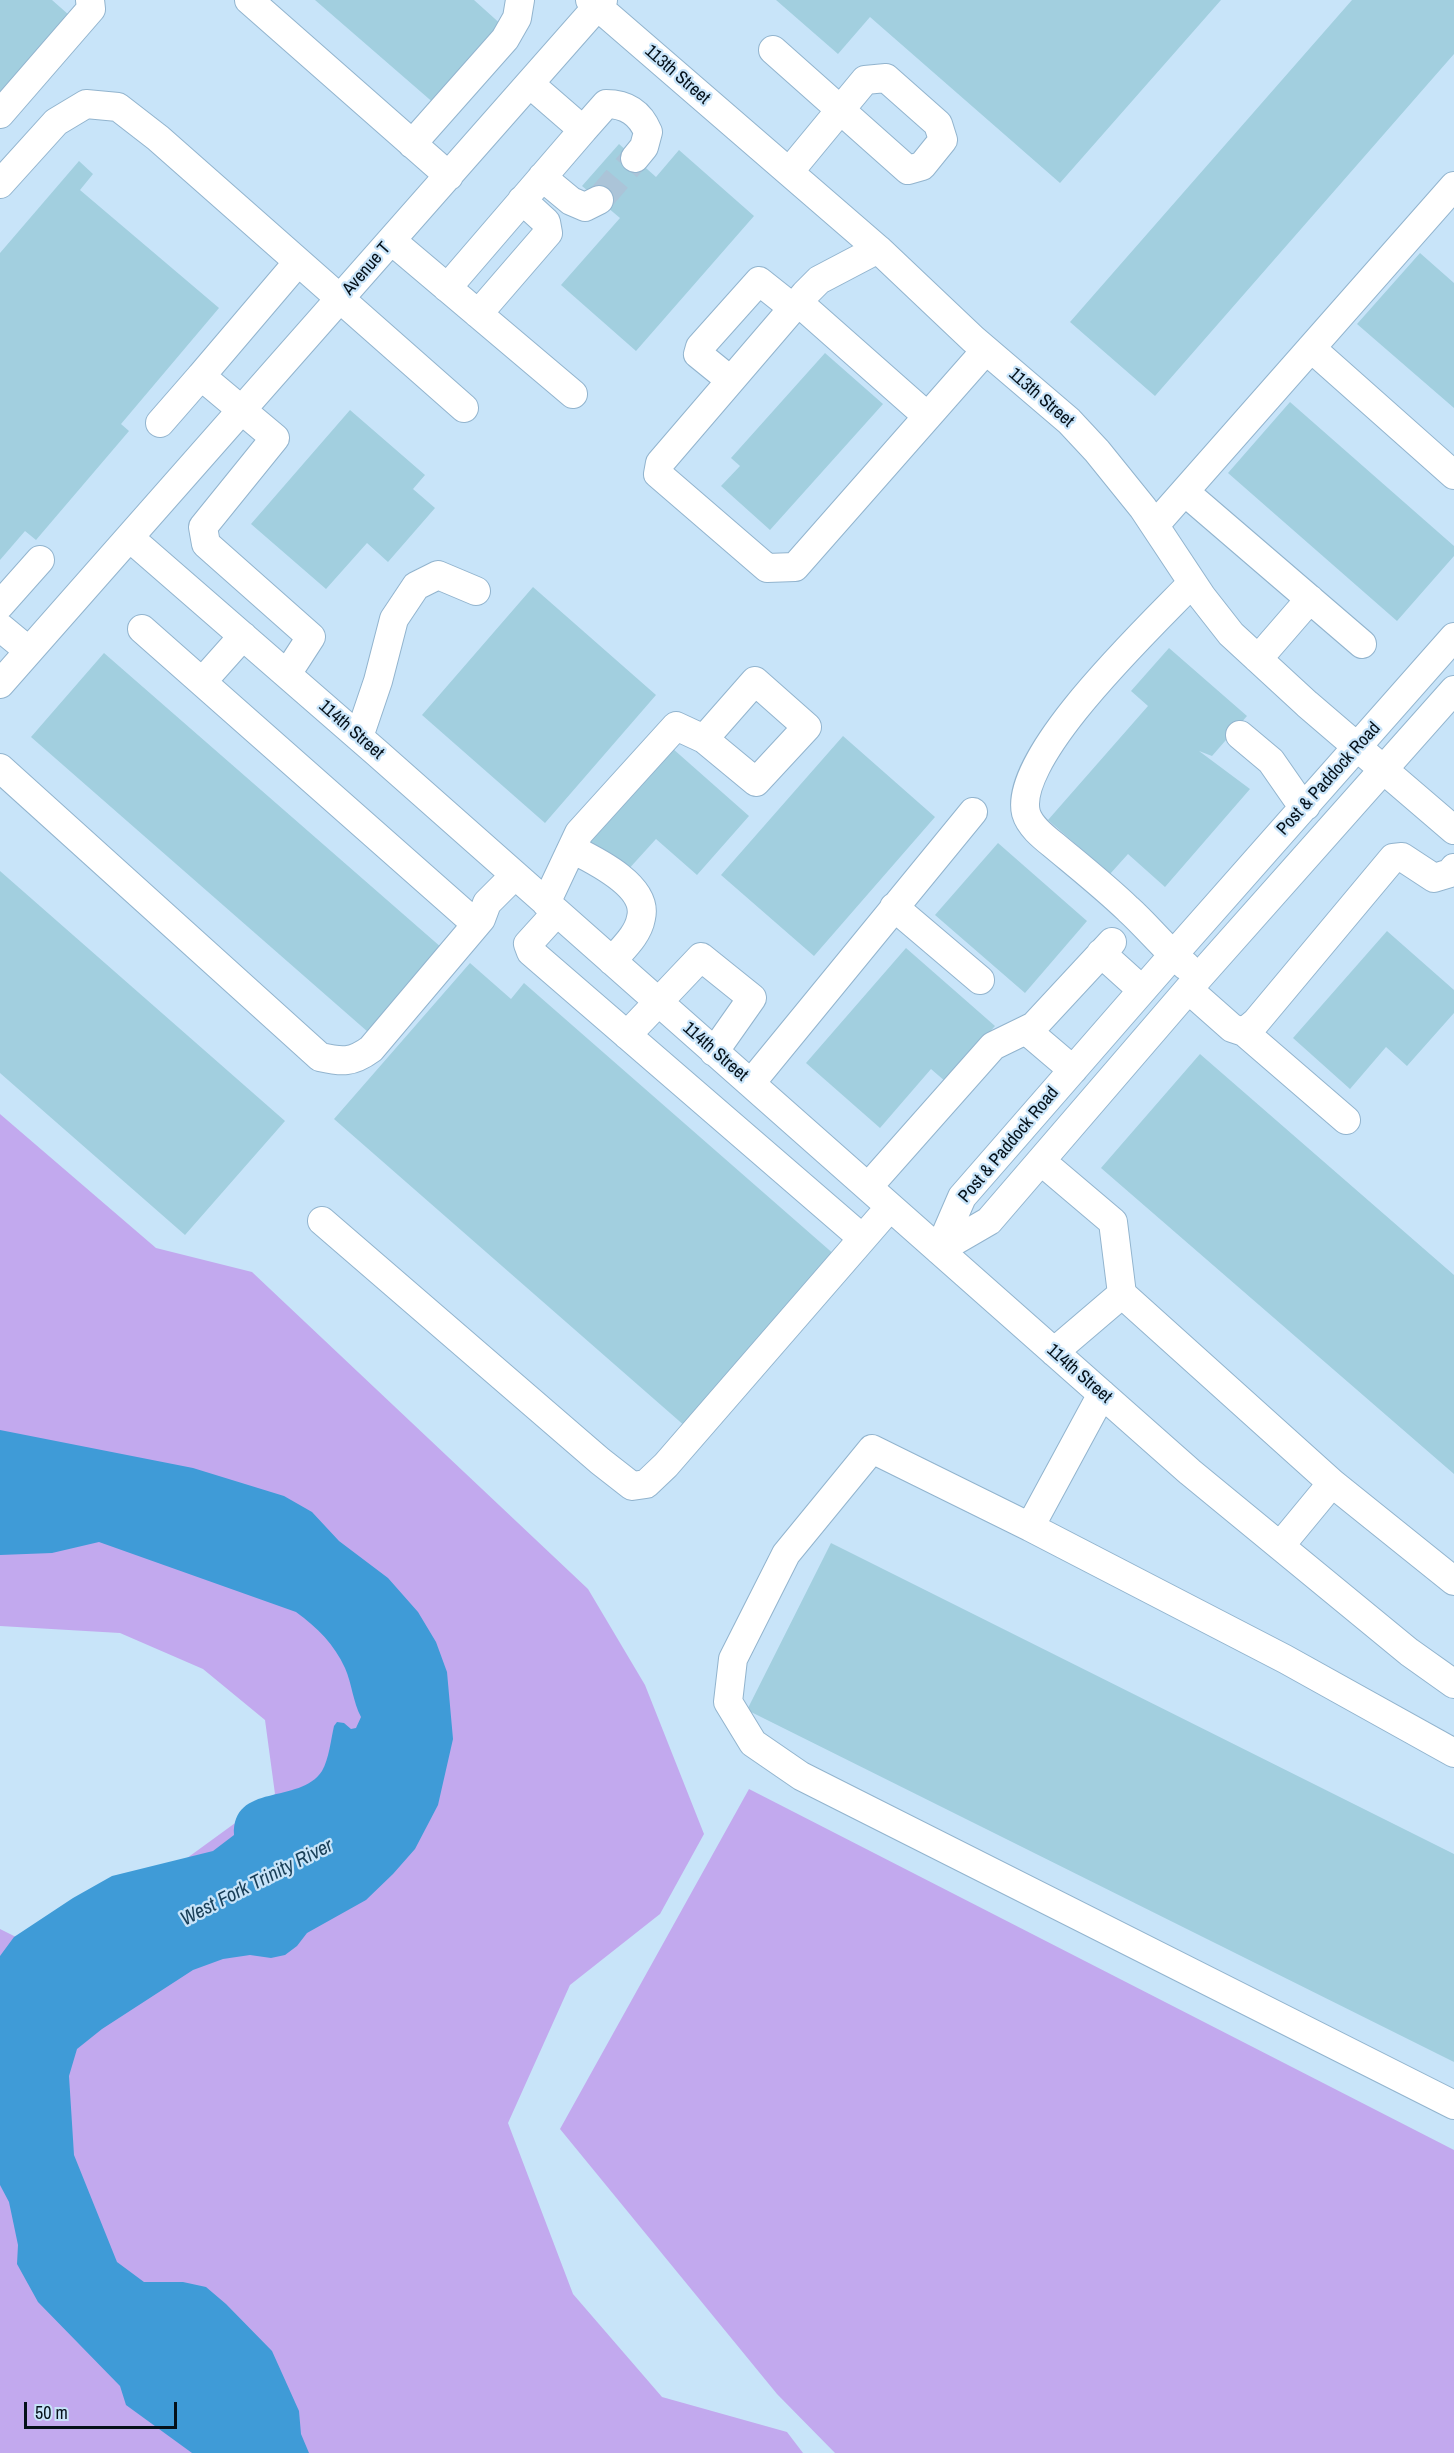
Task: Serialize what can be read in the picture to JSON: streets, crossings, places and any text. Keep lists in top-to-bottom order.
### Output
{
  "streets": {
    "street": [
      "113th Street",
      "Avenue T",
      "114th Street",
      "Post & Paddock Road"
    ]
  },
  "crossings": [
    ["113th Street", "Avenue T"],
    ["113th Street", "Post & Paddock Road"],
    ["Avenue T", "114th Street"],
    ["114th Street", "Post & Paddock Road"]
  ],
  "water": ["West Fork Trinity River"],
  "scale_bar": "50 m"
}
